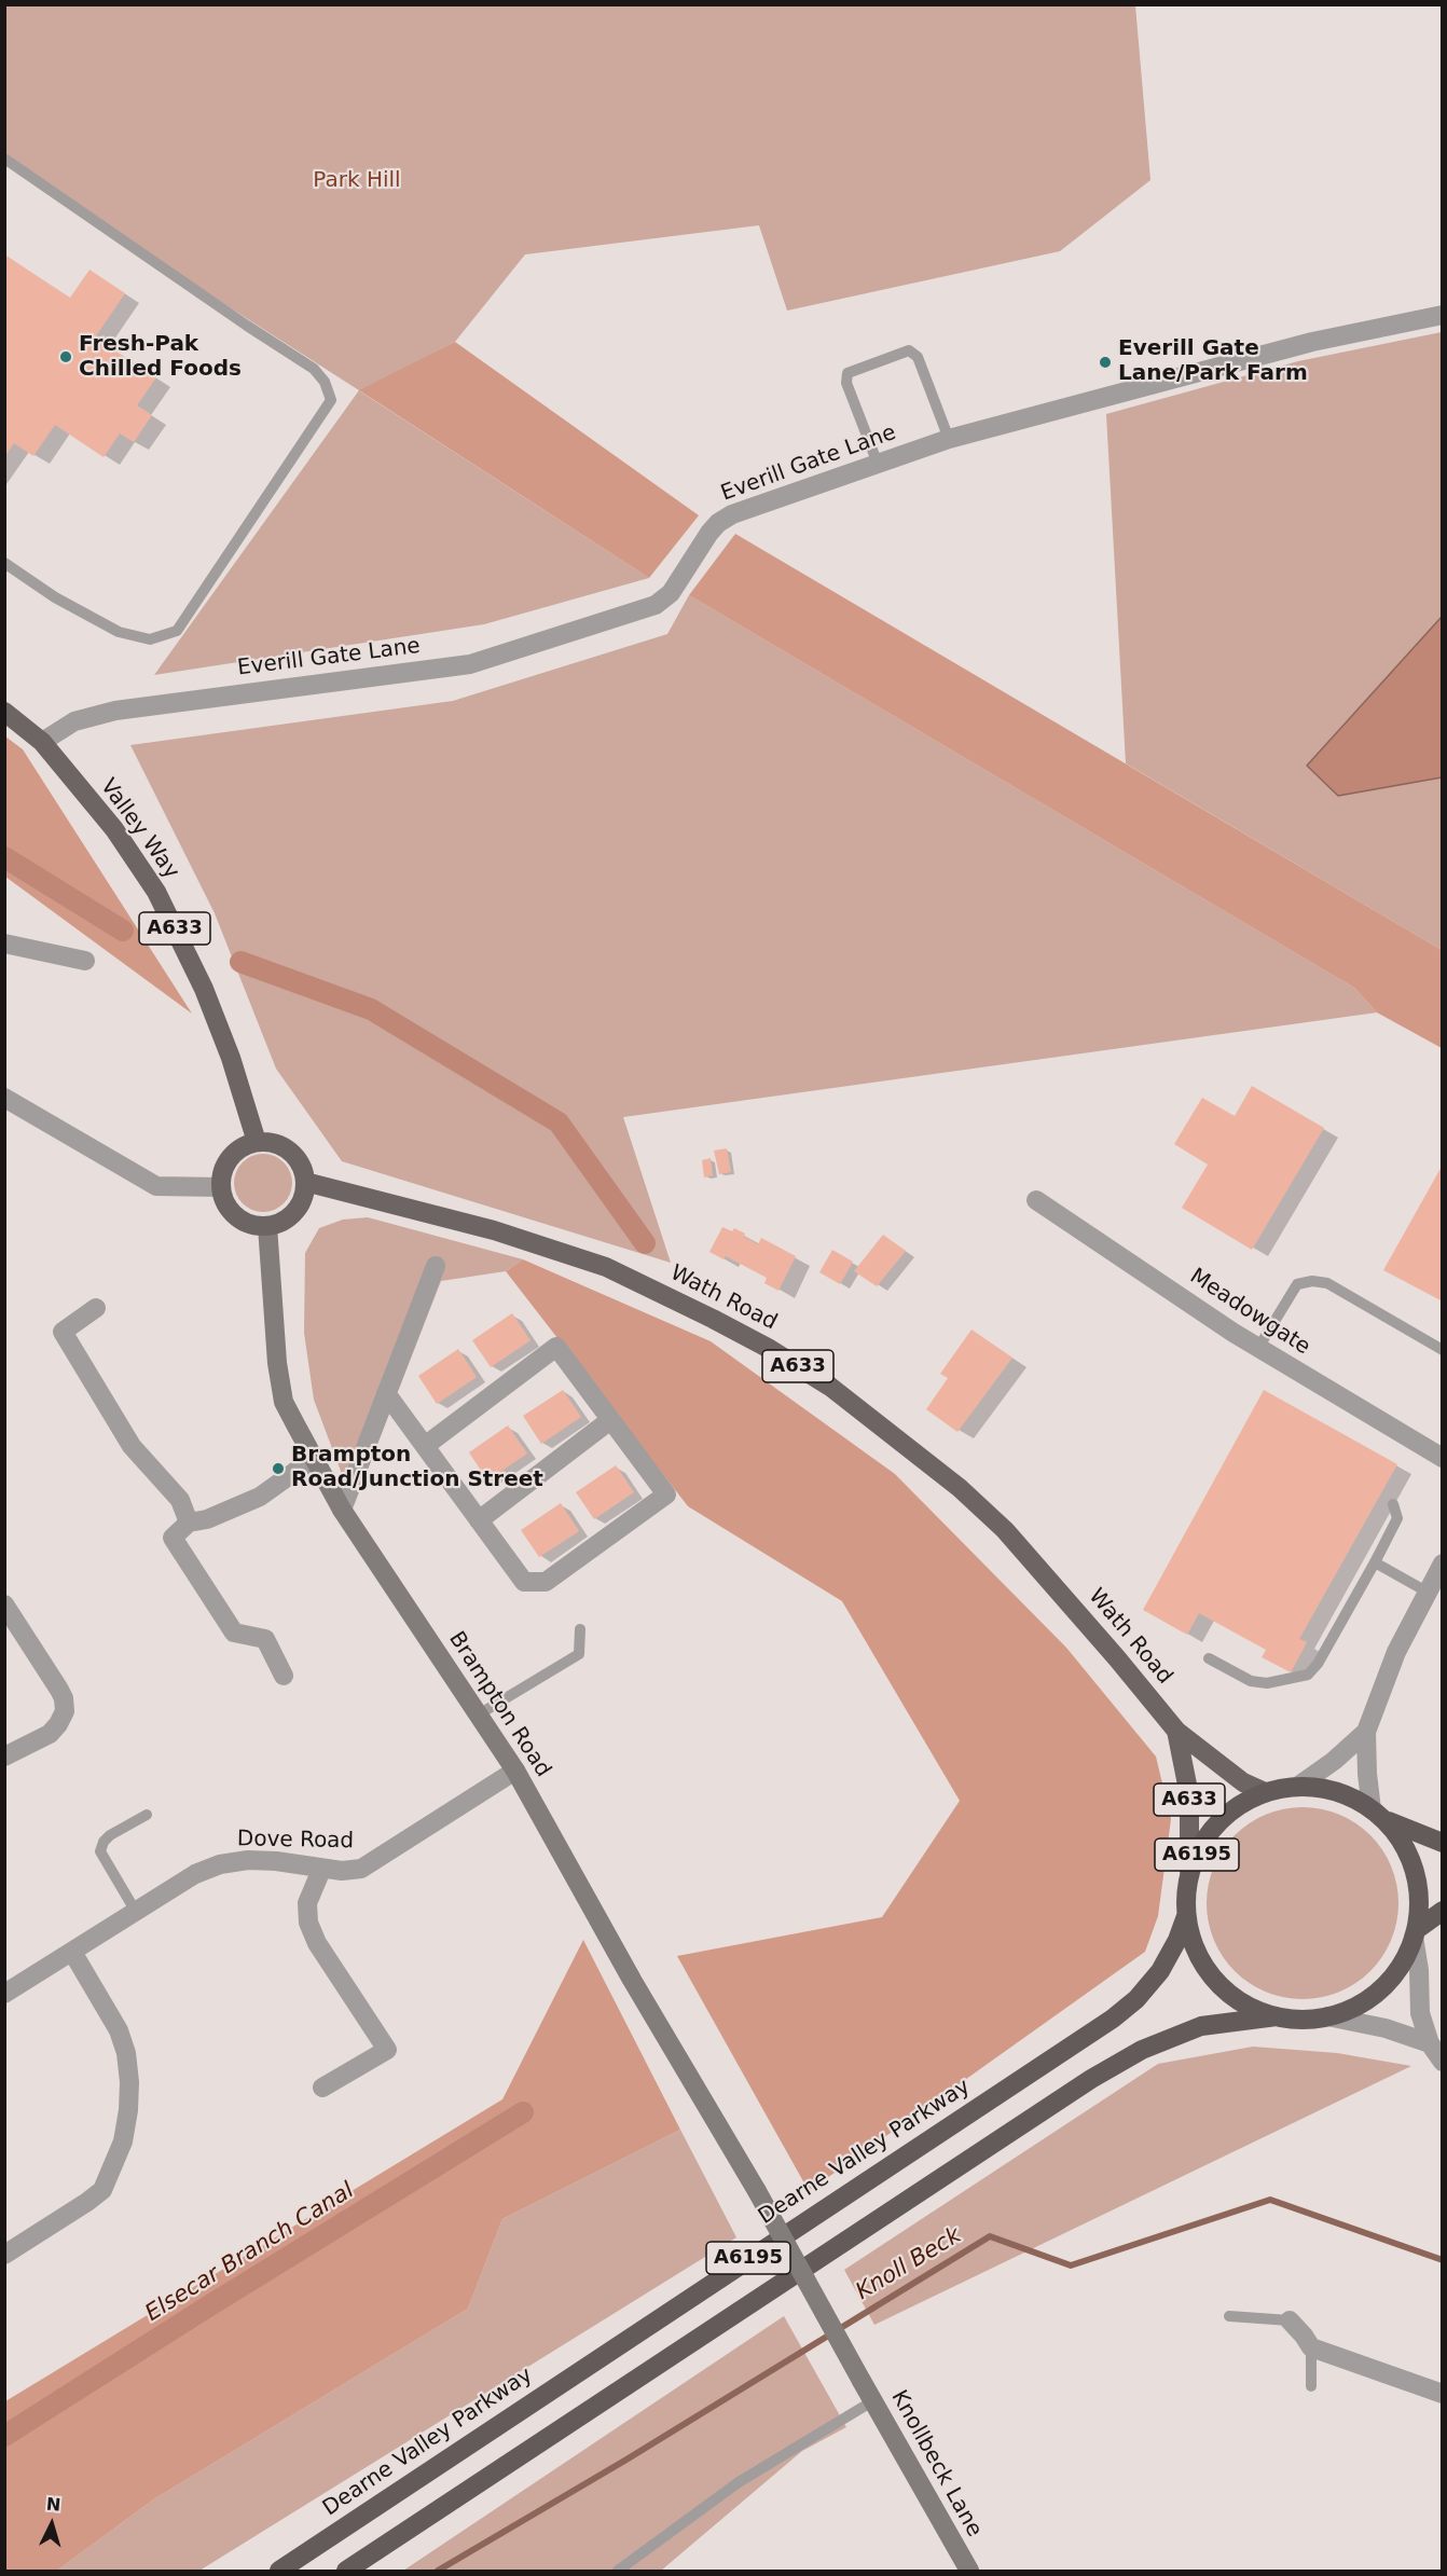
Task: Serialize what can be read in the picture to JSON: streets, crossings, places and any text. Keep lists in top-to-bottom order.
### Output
{
  "streets": {
    "highway": ["A6195", "Dearne Valley Parkway"],
    "main road": [
      "Valley Way",
      "A633",
      "Wath Road",
      "Brampton Road",
      "Knollbeck Lane"
    ],
    "street": ["Everill Gate Lane", "Meadowgate", "Dove Road"]
  },
  "crossings": [
    ["Everill Gate Lane", "Valley Way"],
    ["Valley Way", "Wath Road"],
    ["Valley Way", "Brampton Road"],
    ["Wath Road", "Brampton Road"],
    ["Wath Road", "A6195"],
    ["Brampton Road", "Dove Road"],
    ["Brampton Road", "Knollbeck Lane"],
    ["A6195", "Dearne Valley Parkway"]
  ],
  "water": ["Elsecar Branch Canal", "Knoll Beck"],
  "parks": ["Park Hill"],
  "places": ["Fresh-Pak Chilled Foods", "Everill Gate Lane/Park Farm", "Brampton Road/Junction Street"],
  "north": "top"
}
